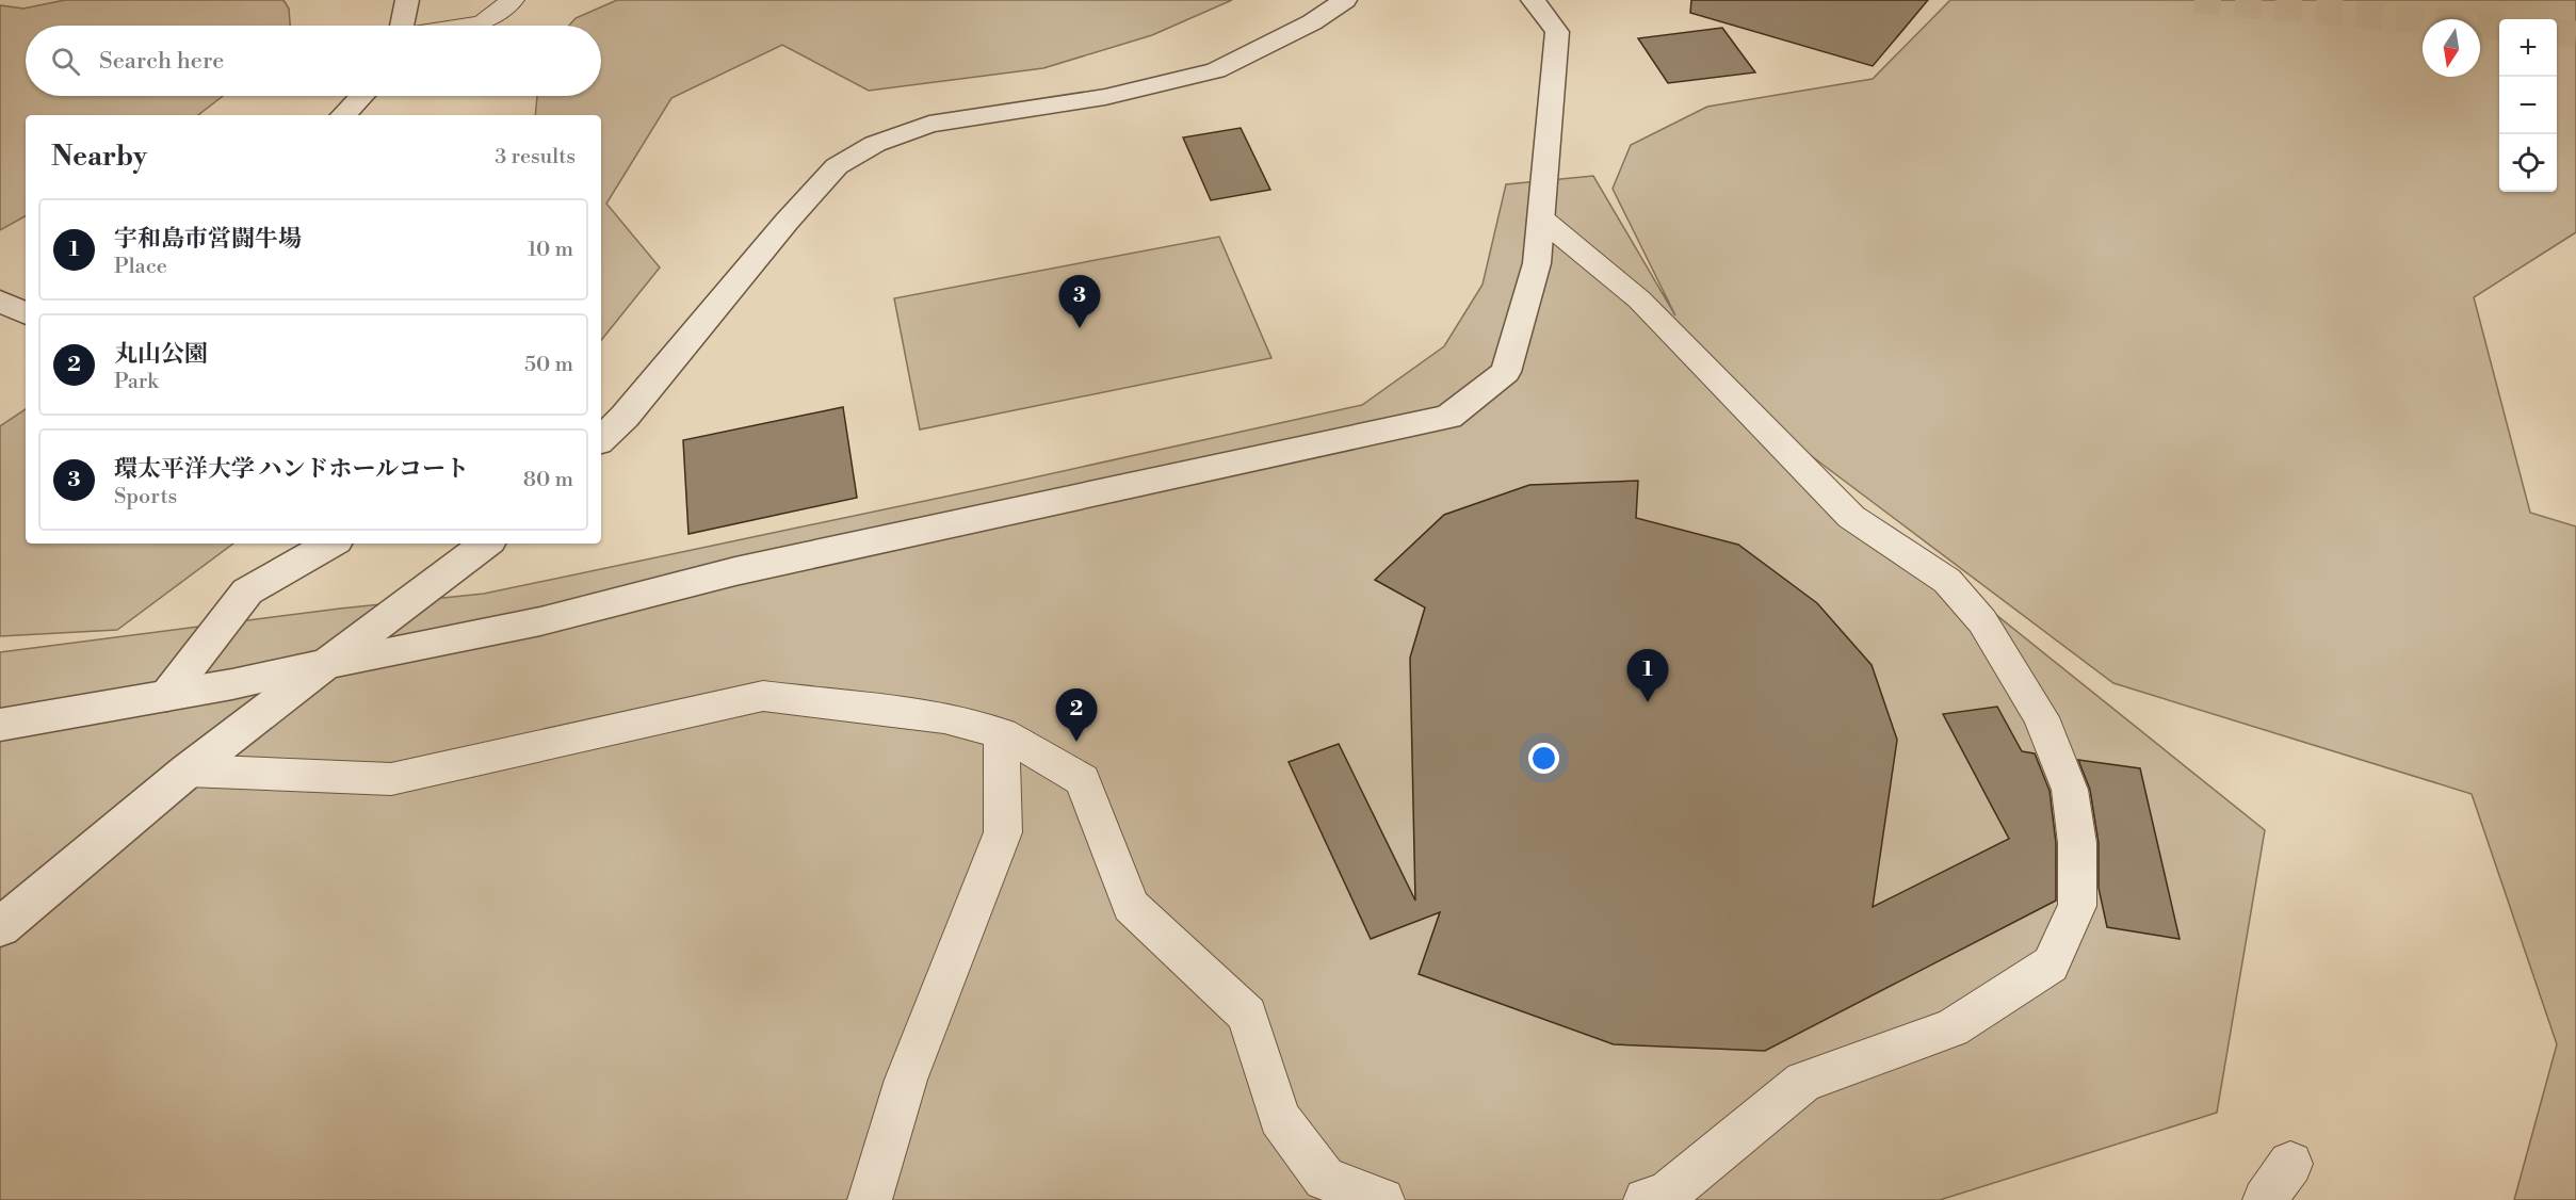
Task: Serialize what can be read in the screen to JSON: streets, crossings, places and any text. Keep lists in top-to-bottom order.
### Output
{
  "north": "bottom",
  "page": {
    "map_buttons": ["+", "−"],
    "search": "Search here",
    "heading": ["Nearby", "3 results"],
    "list": [
      {
        "mark": "1",
        "name": "宇和島市営闘牛場",
        "note": "Place",
        "value": "10 m"
      },
      {
        "mark": "2",
        "name": "丸山公園",
        "note": "Park",
        "value": "50 m"
      },
      {
        "mark": "3",
        "name": "環太平洋大学 ハンドホールコート",
        "note": "Sports",
        "value": "80 m"
      }
    ],
    "pins": ["3", "1", "2"]
  }
}
